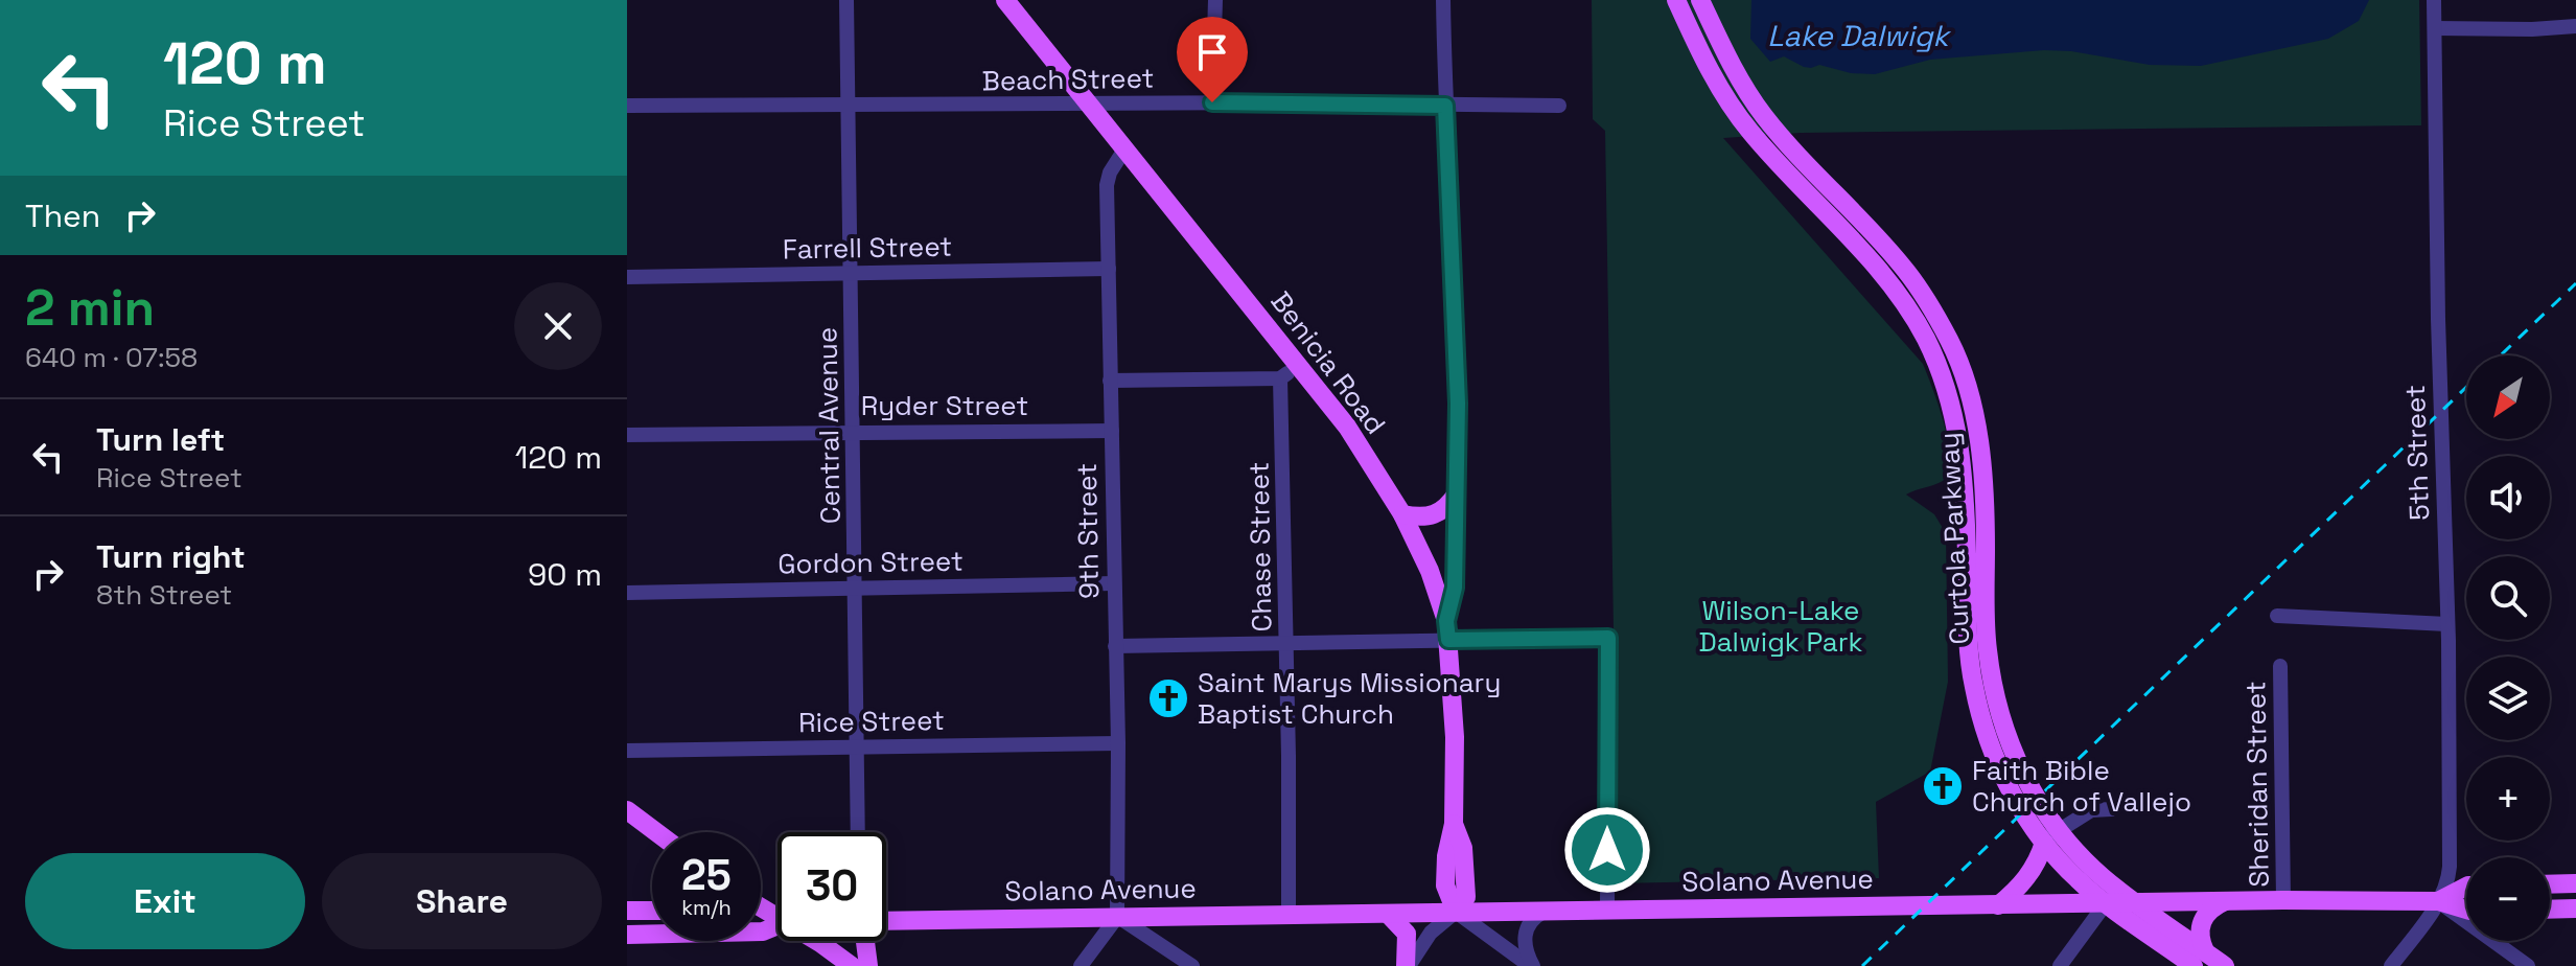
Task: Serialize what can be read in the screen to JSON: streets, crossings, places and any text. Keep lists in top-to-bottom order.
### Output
{
  "streets": {
    "main road": ["Benicia Road", "Curtola Parkway", "Solano Avenue"],
    "street": [
      "Beach Street",
      "Farrell Street",
      "Ryder Street",
      "Central Avenue",
      "5th Street",
      "9th Street",
      "Chase Street",
      "Gordon Street",
      "Rice Street",
      "Sheridan Street"
    ]
  },
  "crossings": [
    ["Beach Street", "Benicia Road"],
    ["Beach Street", "Central Avenue"],
    ["Farrell Street", "Central Avenue"],
    ["Farrell Street", "9th Street"],
    ["Benicia Road", "9th Street"],
    ["Benicia Road", "Solano Avenue"],
    ["Ryder Street", "Central Avenue"],
    ["Ryder Street", "9th Street"],
    ["Central Avenue", "Gordon Street"],
    ["Central Avenue", "Rice Street"],
    ["5th Street", "Solano Avenue"],
    ["9th Street", "Gordon Street"],
    ["9th Street", "Rice Street"],
    ["9th Street", "Solano Avenue"],
    ["Curtola Parkway", "Solano Avenue"],
    ["Chase Street", "Solano Avenue"],
    ["Sheridan Street", "Solano Avenue"]
  ],
  "water": ["Lake Dalwigk"],
  "parks": ["Wilson-Lake Dalwigk Park"],
  "places": {
    "church": ["Saint Marys Missionary Baptist Church", "Faith Bible Church of Vallejo"]
  },
  "north": "bottom left",
  "page": {
    "turn": ["120 m", "Rice Street"],
    "then": "Then",
    "heading": ["2 min", "640 m · 07:58"],
    "map_buttons": ["+", "−"],
    "list": [
      {
        "name": "Turn left",
        "note": "Rice Street",
        "value": "120 m"
      },
      {
        "name": "Turn right",
        "note": "8th Street",
        "value": "90 m"
      }
    ],
    "speed": "25 km/h",
    "limit": "30",
    "buttons": ["Exit", "Share"]
  }
}
